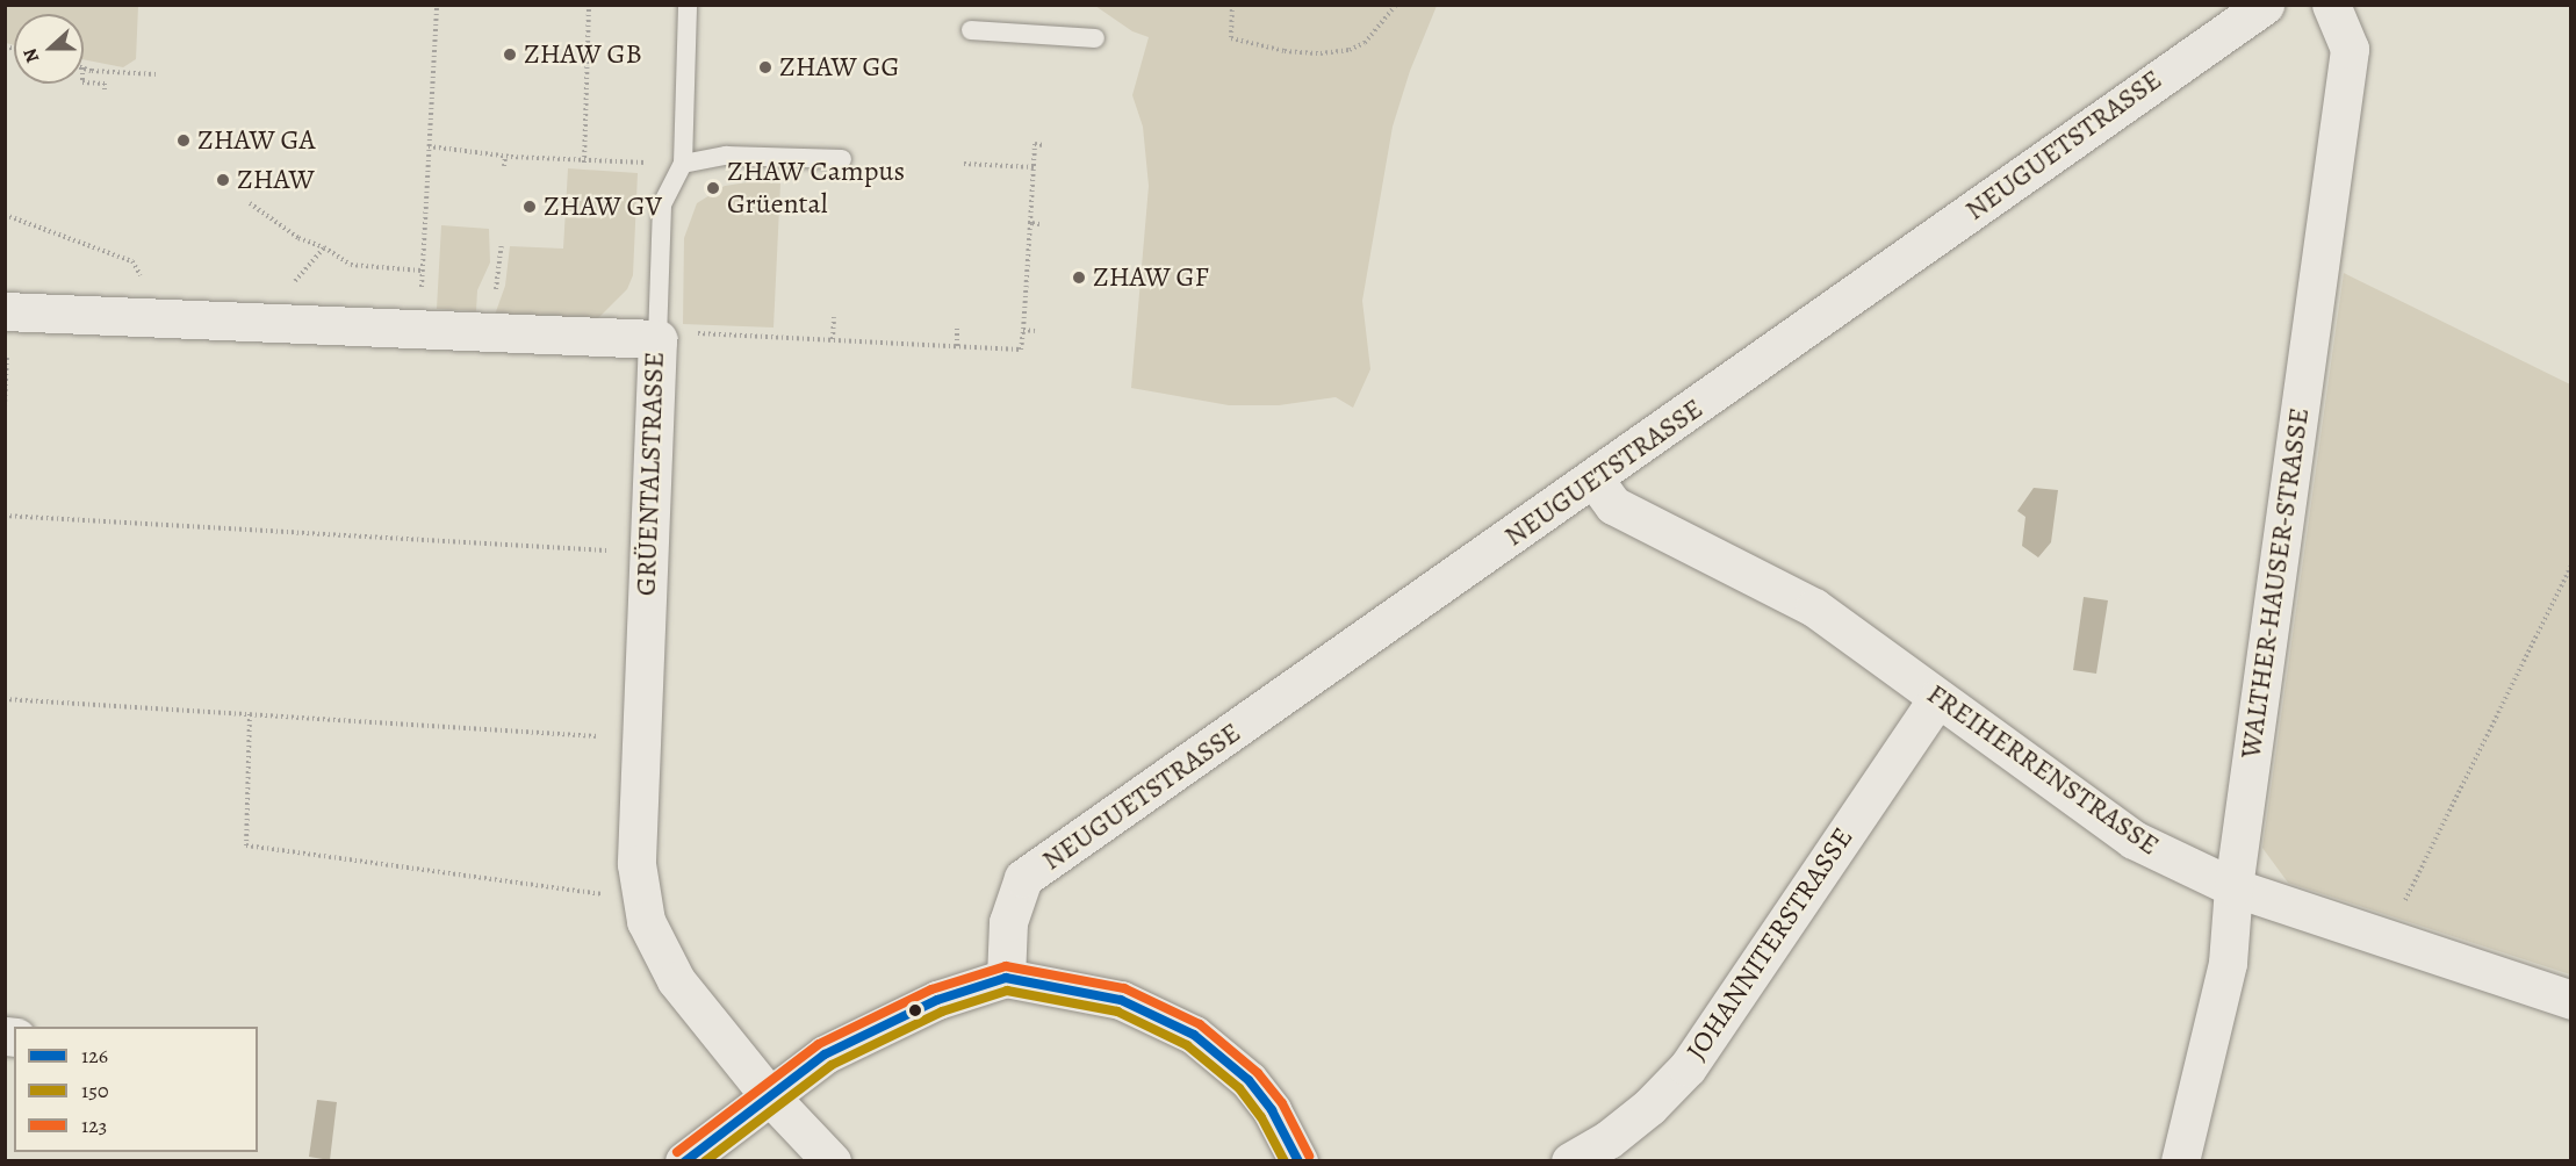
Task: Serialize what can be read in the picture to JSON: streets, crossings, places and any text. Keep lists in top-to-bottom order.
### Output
{
  "streets": {
    "street": [
      "NEUGUETSTRASSE",
      "GRÜENTALSTRASSE",
      "WALTHER-HAUSER-STRASSE",
      "FREIHERRENSTRASSE",
      "JOHANNITERSTRASSE"
    ]
  },
  "crossings": [
    ["NEUGUETSTRASSE", "FREIHERRENSTRASSE"],
    ["WALTHER-HAUSER-STRASSE", "FREIHERRENSTRASSE"],
    ["FREIHERRENSTRASSE", "JOHANNITERSTRASSE"]
  ],
  "places": [
    "ZHAW GB",
    "ZHAW GG",
    "ZHAW GA",
    "ZHAW",
    "ZHAW Campus Grüental",
    "ZHAW GV",
    "ZHAW GF"
  ],
  "lines": ["transit line 123", "transit line 126", "transit line 150"],
  "legend": ["126", "150", "123"],
  "north": "left"
}
